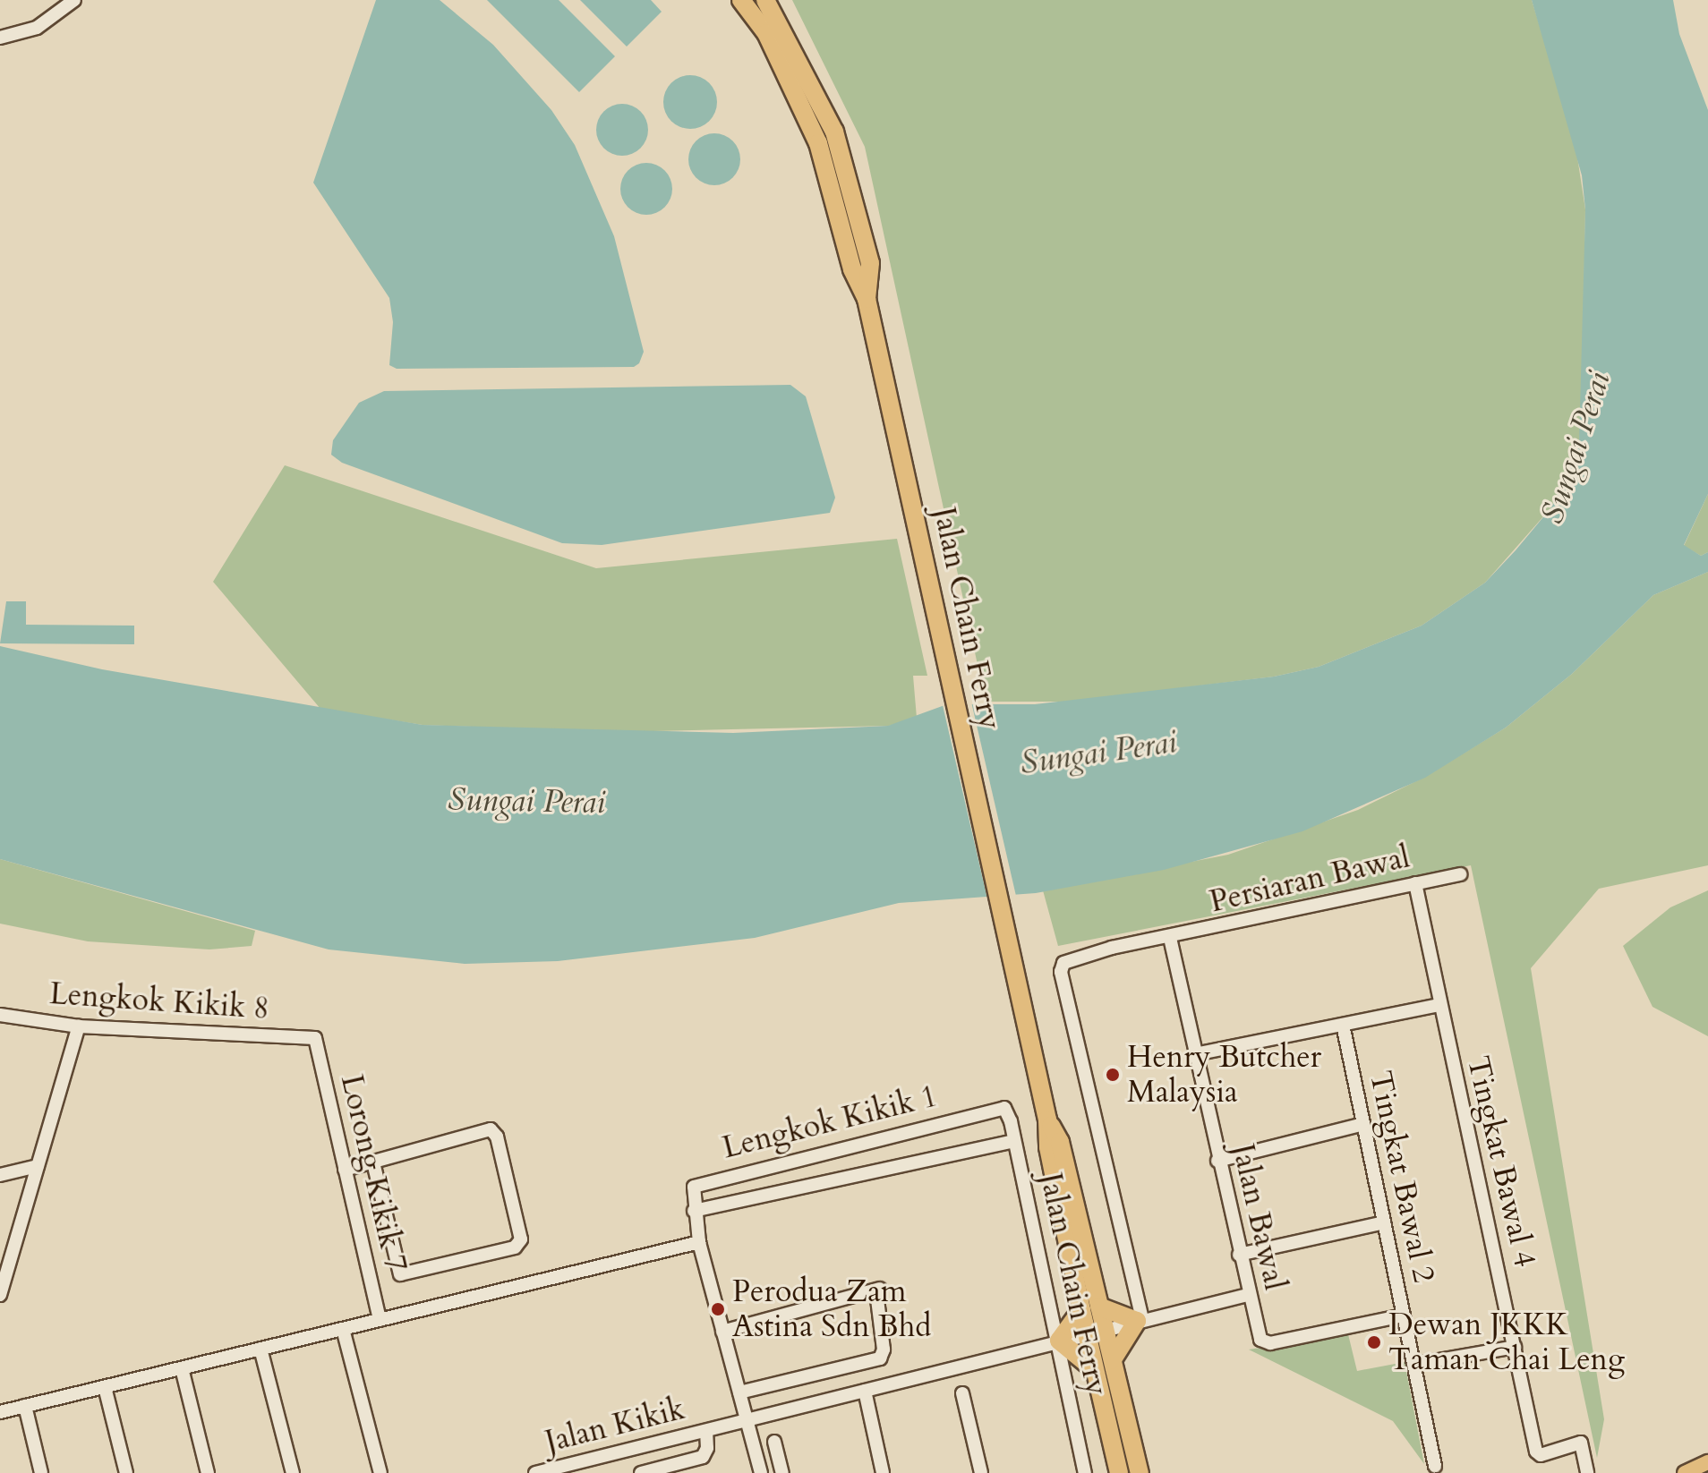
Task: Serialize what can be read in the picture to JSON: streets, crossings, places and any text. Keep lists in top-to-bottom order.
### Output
{
  "streets": {
    "highway": ["Jalan Chain Ferry"],
    "street": [
      "Persiaran Bawal",
      "Lengkok Kikik 8",
      "Lengkok Kikik 1",
      "Tingkat Bawal 4",
      "Lorong Kikik 7",
      "Tingkat Bawal 2",
      "Jalan Bawal",
      "Jalan Kikik"
    ]
  },
  "crossings": [
    ["Jalan Chain Ferry", "Persiaran Bawal"],
    ["Jalan Chain Ferry", "Lengkok Kikik 1"],
    ["Jalan Chain Ferry", "Jalan Bawal"],
    ["Jalan Chain Ferry", "Jalan Kikik"],
    ["Persiaran Bawal", "Tingkat Bawal 4"],
    ["Persiaran Bawal", "Jalan Bawal"],
    ["Lengkok Kikik 8", "Lorong Kikik 7"],
    ["Tingkat Bawal 2", "Jalan Bawal"],
    ["Jalan Bawal", "Jalan Kikik"]
  ],
  "water": ["Sungai Perai"],
  "places": ["Henry Butcher Malaysia", "Perodua Zam Astina Sdn Bhd", "Dewan JKKK Taman Chai Leng"]
}
